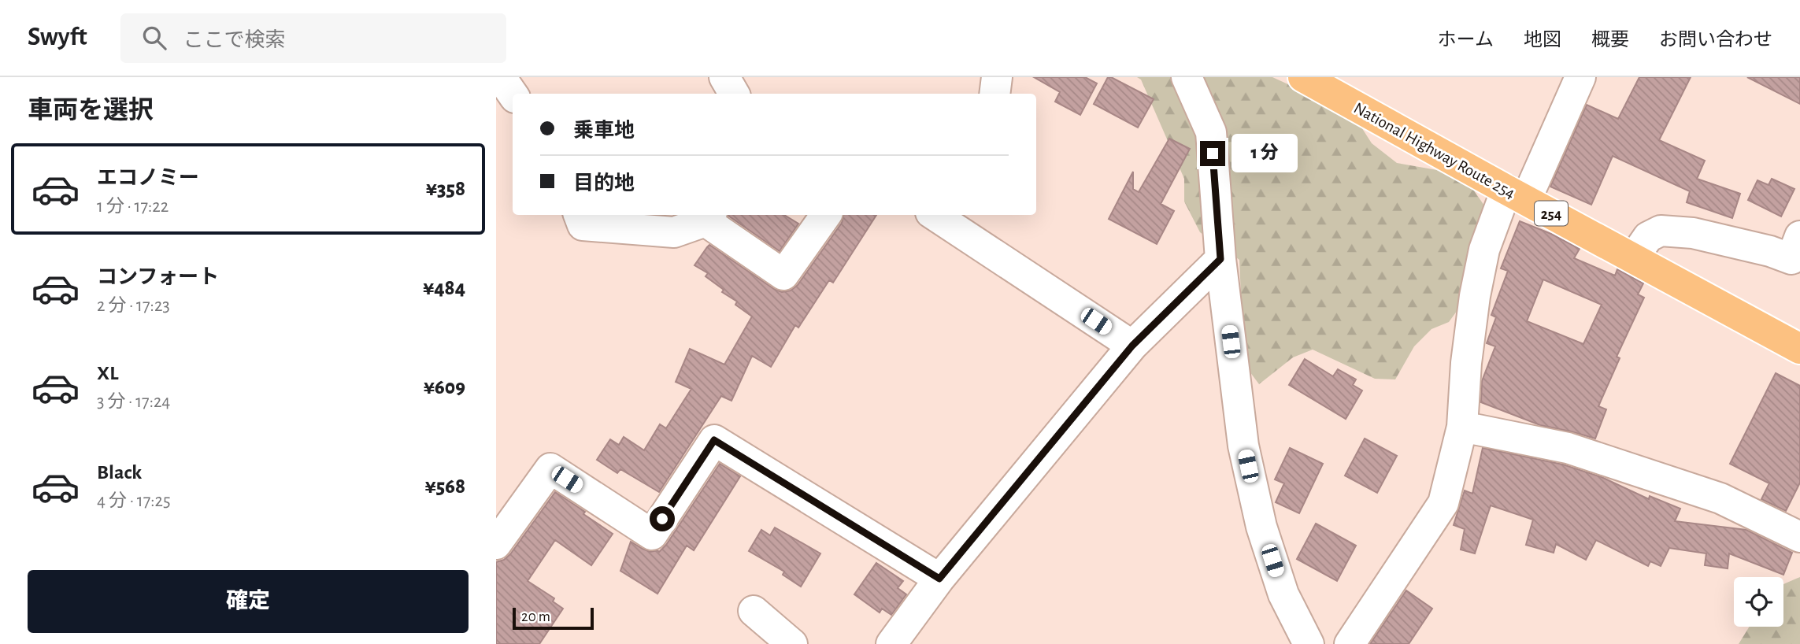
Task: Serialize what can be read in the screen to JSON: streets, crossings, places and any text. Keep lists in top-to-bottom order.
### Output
{
  "streets": {
    "highway": ["National Highway Route 254", "254"]
  },
  "scale_bar": "20 m",
  "page": {
    "header": "Swyft",
    "search": "ここで検索",
    "nav": [
      "ホーム",
      "地図",
      "概要",
      "お問い合わせ"
    ],
    "heading": "車両を選択",
    "banner": ["乗車地", "目的地"],
    "bubble": "1 分",
    "list": [
      {
        "name": "エコノミー",
        "note": "1 分 · 17:22",
        "value": "¥358"
      },
      {
        "name": "コンフォート",
        "note": "2 分 · 17:23",
        "value": "¥484"
      },
      {
        "name": "XL",
        "note": "3 分 · 17:24",
        "value": "¥609"
      },
      {
        "name": "Black",
        "note": "4 分 · 17:25",
        "value": "¥568"
      }
    ],
    "buttons": "確定",
    "scale": "20 m"
  }
}
